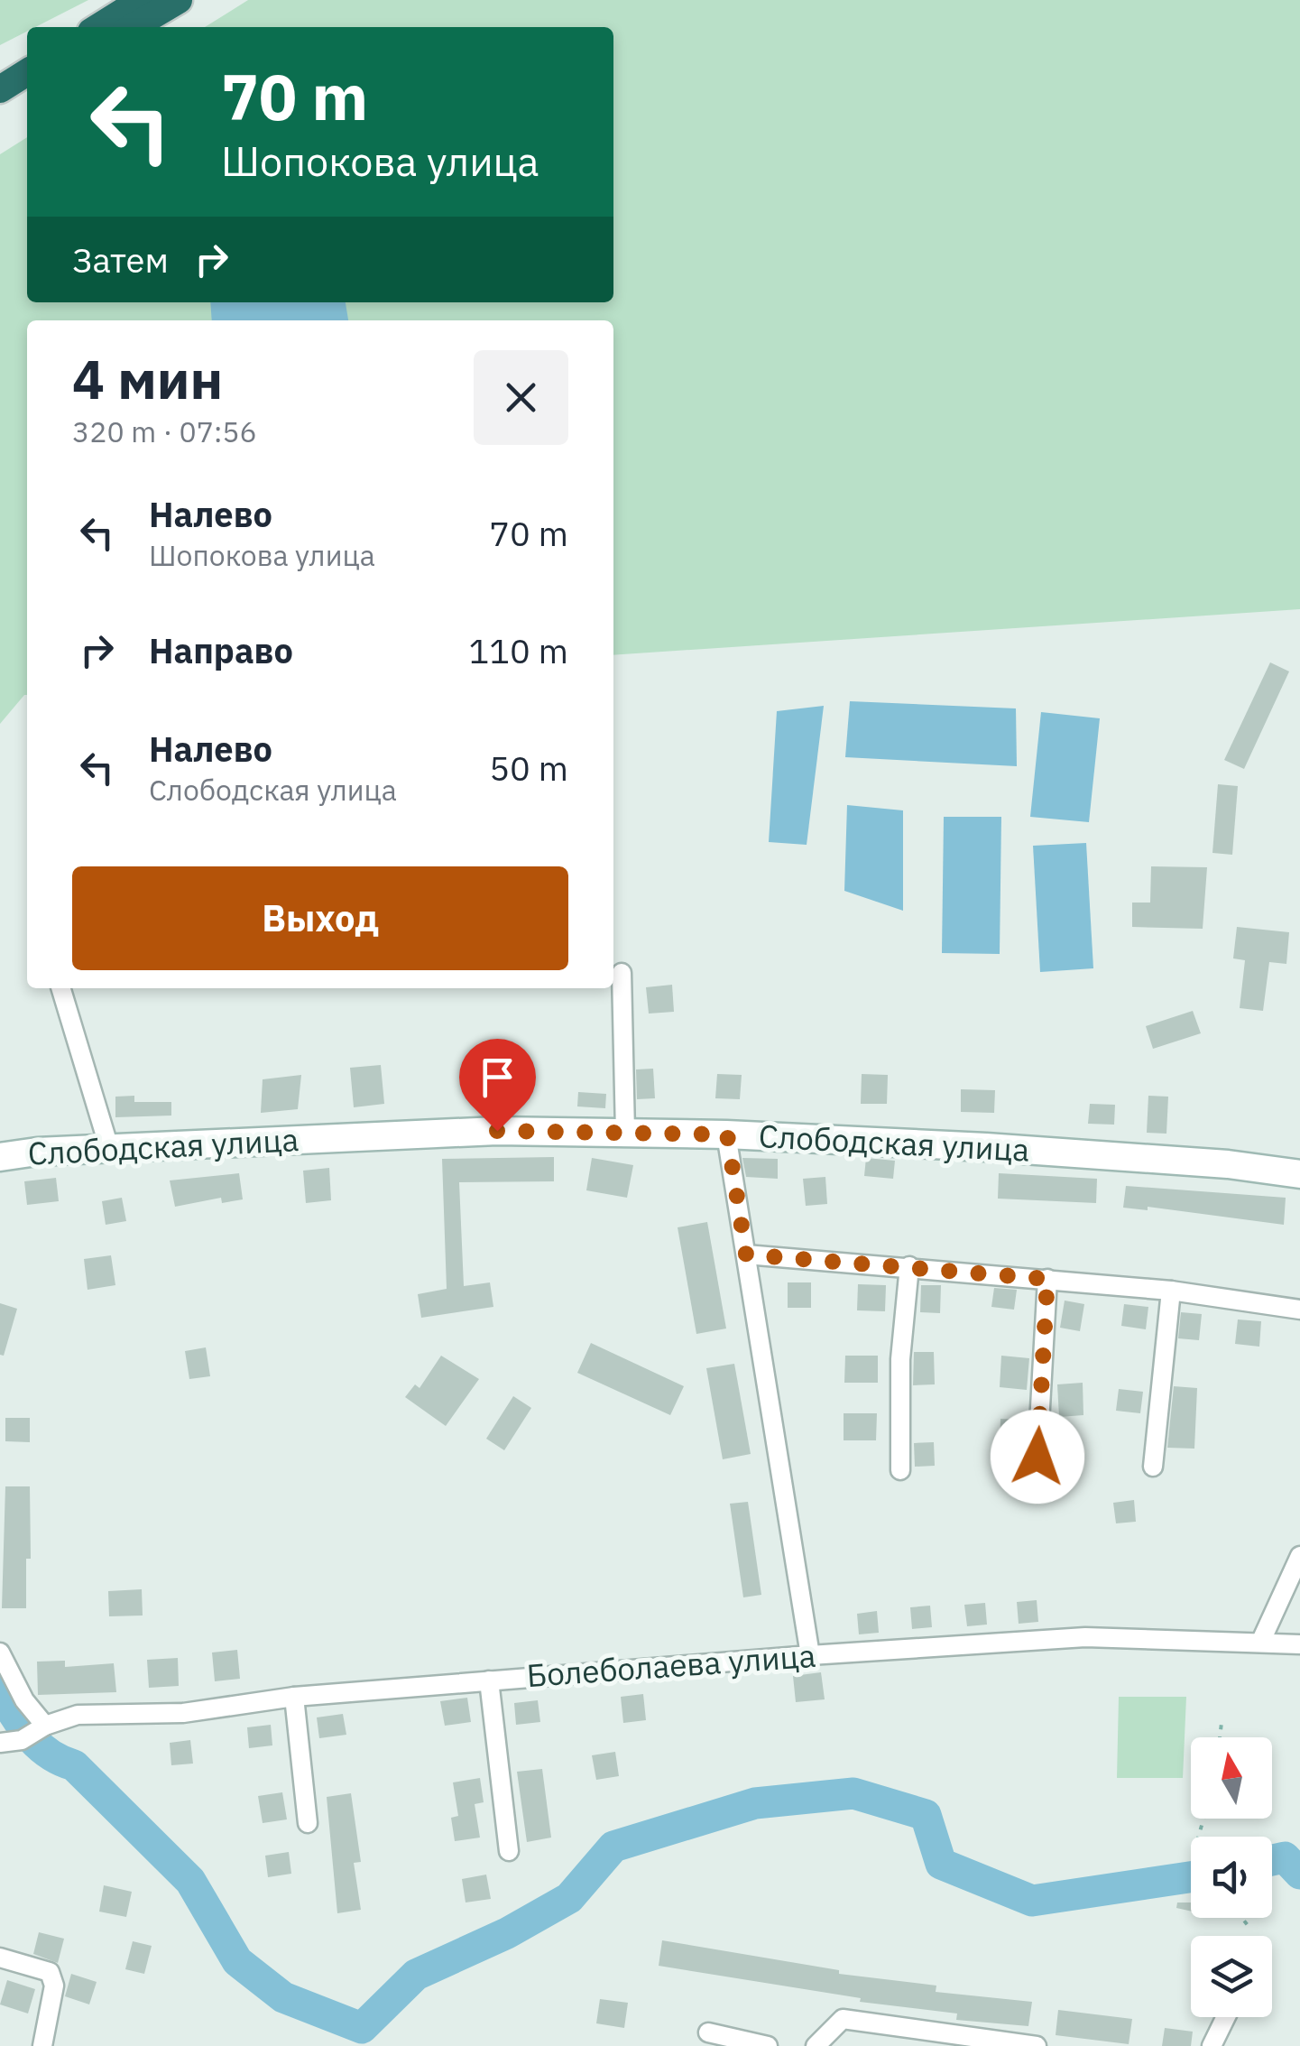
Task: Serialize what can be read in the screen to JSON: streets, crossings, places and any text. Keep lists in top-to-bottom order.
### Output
{
  "streets": {
    "street": ["Слободская улица", "Болеболаева улица"]
  },
  "north": "top",
  "page": {
    "turn": ["70 m", "Шопокова улица"],
    "then": "Затем",
    "heading": ["4 мин", "320 m · 07:56"],
    "list": [
      {
        "name": "Налево",
        "note": "Шопокова улица",
        "value": "70 m"
      },
      {
        "name": "Направо",
        "value": "110 m"
      },
      {
        "name": "Налево",
        "note": "Слободская улица",
        "value": "50 m"
      }
    ],
    "buttons": "Выход"
  }
}
